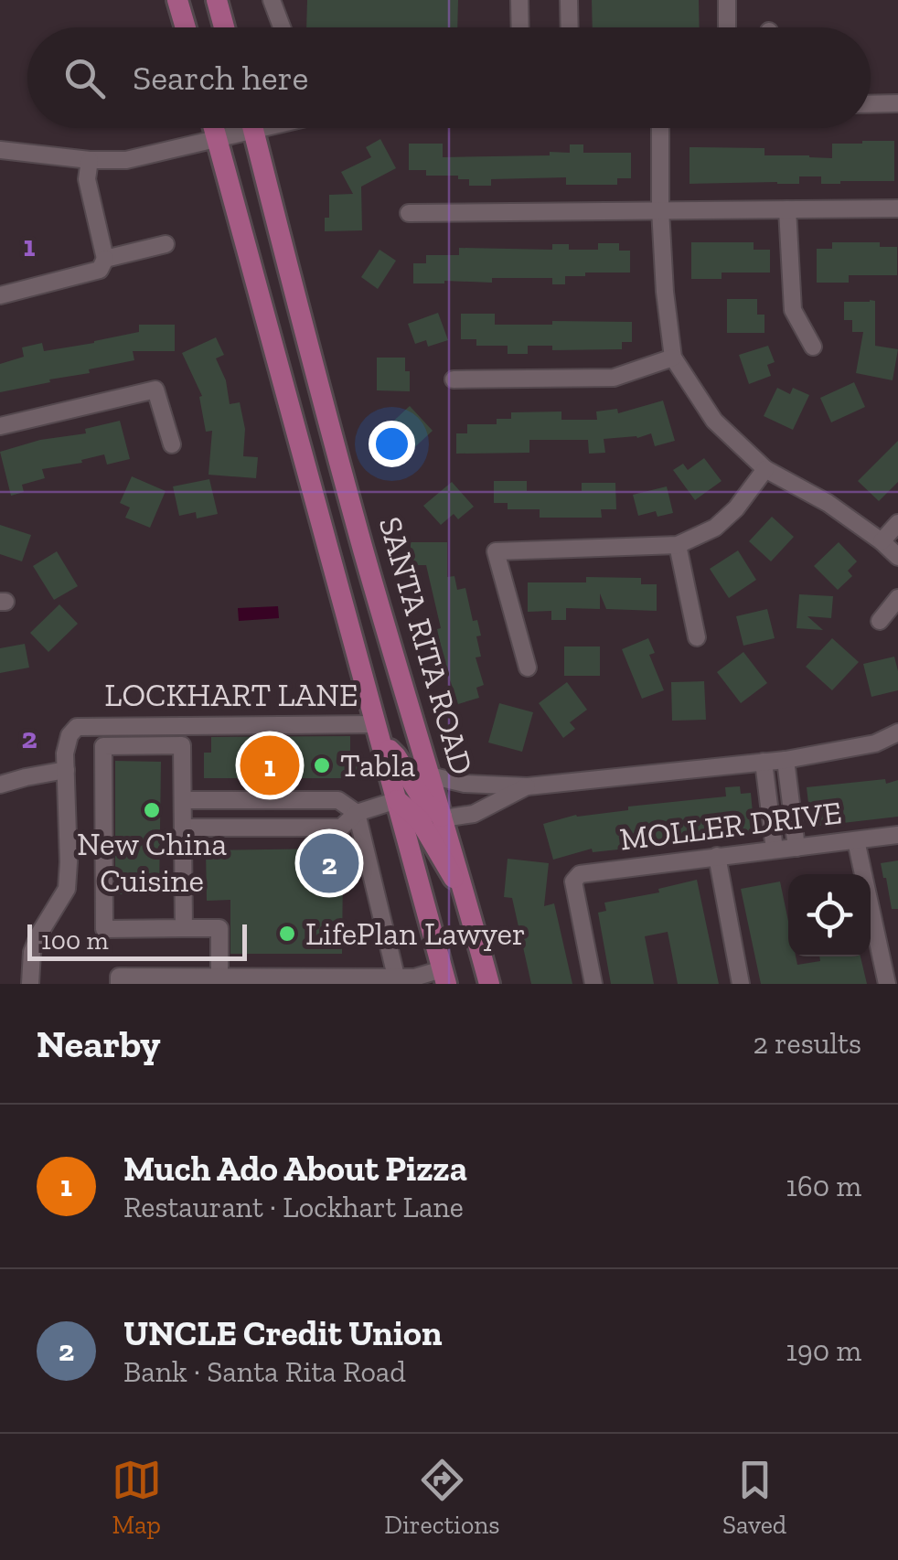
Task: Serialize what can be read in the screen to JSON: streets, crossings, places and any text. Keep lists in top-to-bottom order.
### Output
{
  "streets": {
    "main road": ["SANTA RITA ROAD"],
    "street": ["LOCKHART LANE", "MOLLER DRIVE"]
  },
  "crossings": [
    ["SANTA RITA ROAD", "LOCKHART LANE"]
  ],
  "places": ["Tabla", "New China Cuisine", "LifePlan Lawyer"],
  "scale_bar": "100 m",
  "page": {
    "search": "Search here",
    "pins": ["1", "2"],
    "scale": "100 m",
    "heading": ["Nearby", "2 results"],
    "list": [
      {
        "mark": "1",
        "name": "Much Ado About Pizza",
        "note": "Restaurant · Lockhart Lane",
        "value": "160 m"
      },
      {
        "mark": "2",
        "name": "UNCLE Credit Union",
        "note": "Bank · Santa Rita Road",
        "value": "190 m"
      }
    ],
    "nav": ["Map", "Directions", "Saved"]
  },
  "grid": {
    "rows": ["1", "2"]
  }
}
